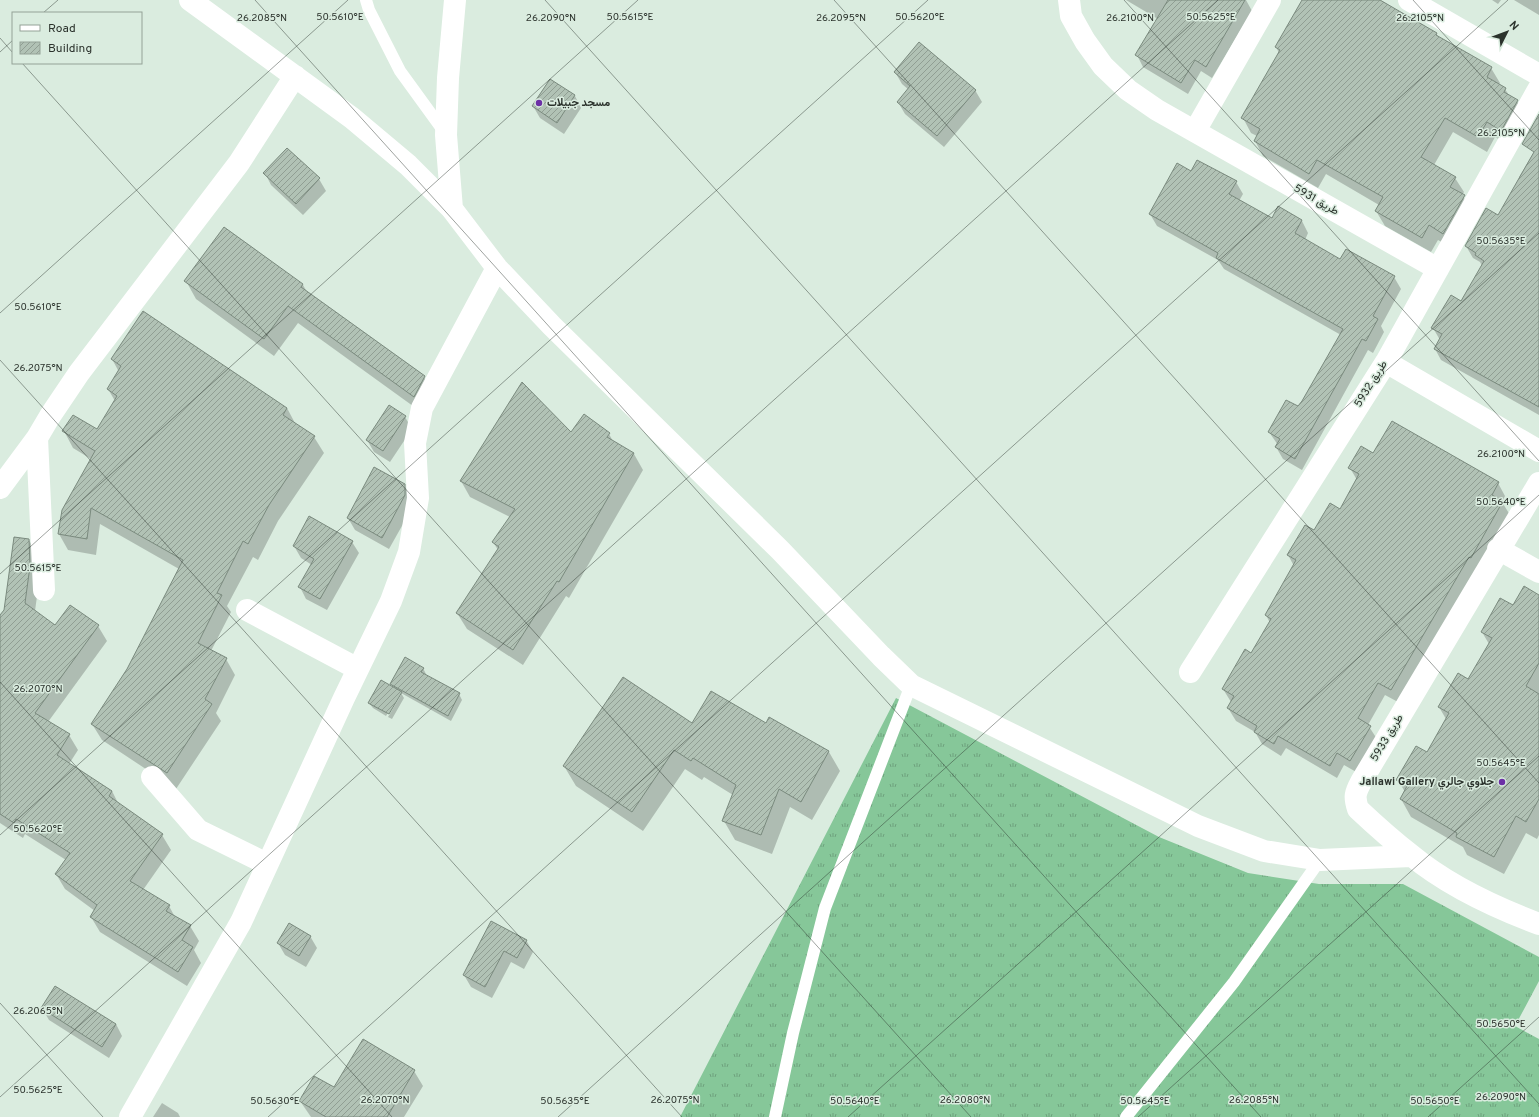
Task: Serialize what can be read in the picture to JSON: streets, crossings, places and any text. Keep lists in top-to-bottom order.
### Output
{
  "streets": {
    "street": ["طريق 5931", "طريق 5932", "طريق 5933"]
  },
  "crossings": [
    ["طريق 5931", "طريق 5932"]
  ],
  "places": ["مسجد جبيلات", "Jallawi Gallery جلاوي جالري"],
  "legend": ["Road", "Building"],
  "north": "top right",
  "coordinates": [
    "50.5610°E",
    "50.5620°E",
    "50.5615°E",
    "50.5625°E",
    "26.2085°N",
    "26.2090°N",
    "26.2095°N",
    "26.2100°N",
    "26.2105°N",
    "50.5635°E",
    "26.2075°N",
    "50.5640°E",
    "26.2070°N",
    "50.5645°E",
    "26.2065°N",
    "50.5650°E",
    "26.2080°N",
    "50.5630°E"
  ]
}
